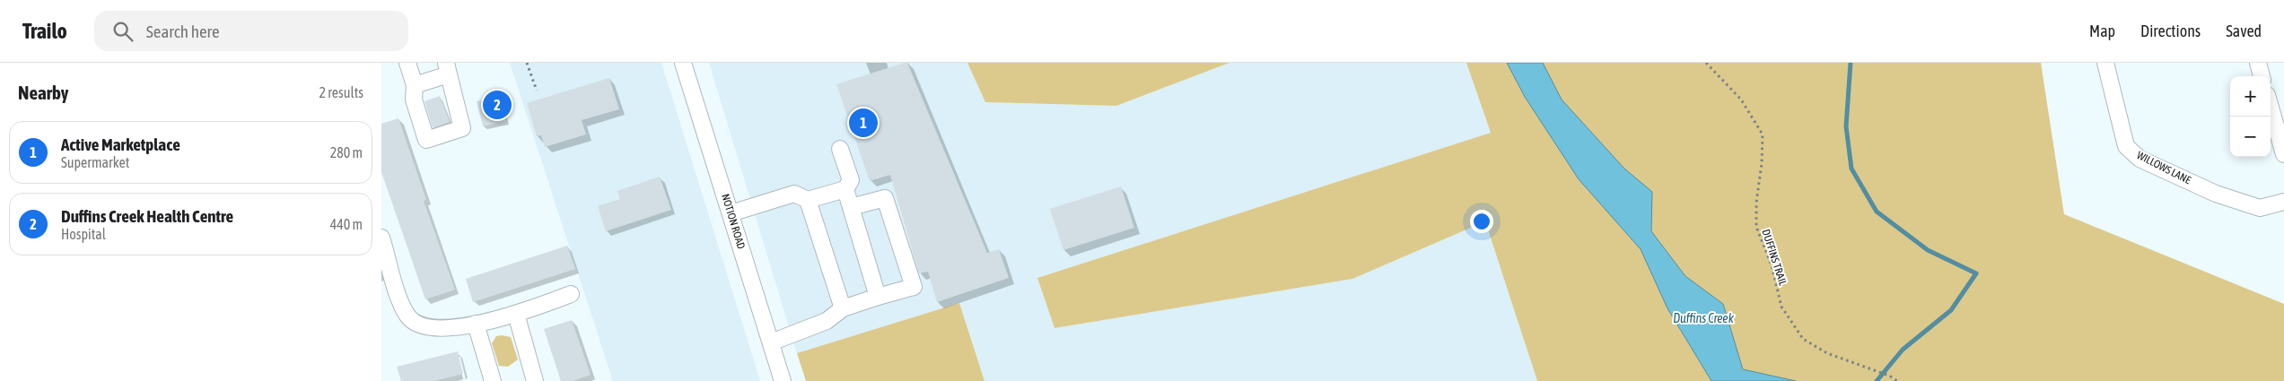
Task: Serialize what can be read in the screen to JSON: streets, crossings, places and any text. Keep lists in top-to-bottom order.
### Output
{
  "streets": {
    "street": ["WILLOWS LANE", "NOTION ROAD"],
    "path": ["DUFFINS TRAIL"]
  },
  "water": ["Duffins Creek"],
  "page": {
    "header": "Trailo",
    "search": "Search here",
    "nav": ["Map", "Directions", "Saved"],
    "heading": ["Nearby", "2 results"],
    "map_buttons": ["+", "−"],
    "pins": ["2", "1"],
    "list": [
      {
        "mark": "1",
        "name": "Active Marketplace",
        "note": "Supermarket",
        "value": "280 m"
      },
      {
        "mark": "2",
        "name": "Duffins Creek Health Centre",
        "note": "Hospital",
        "value": "440 m"
      }
    ]
  }
}
